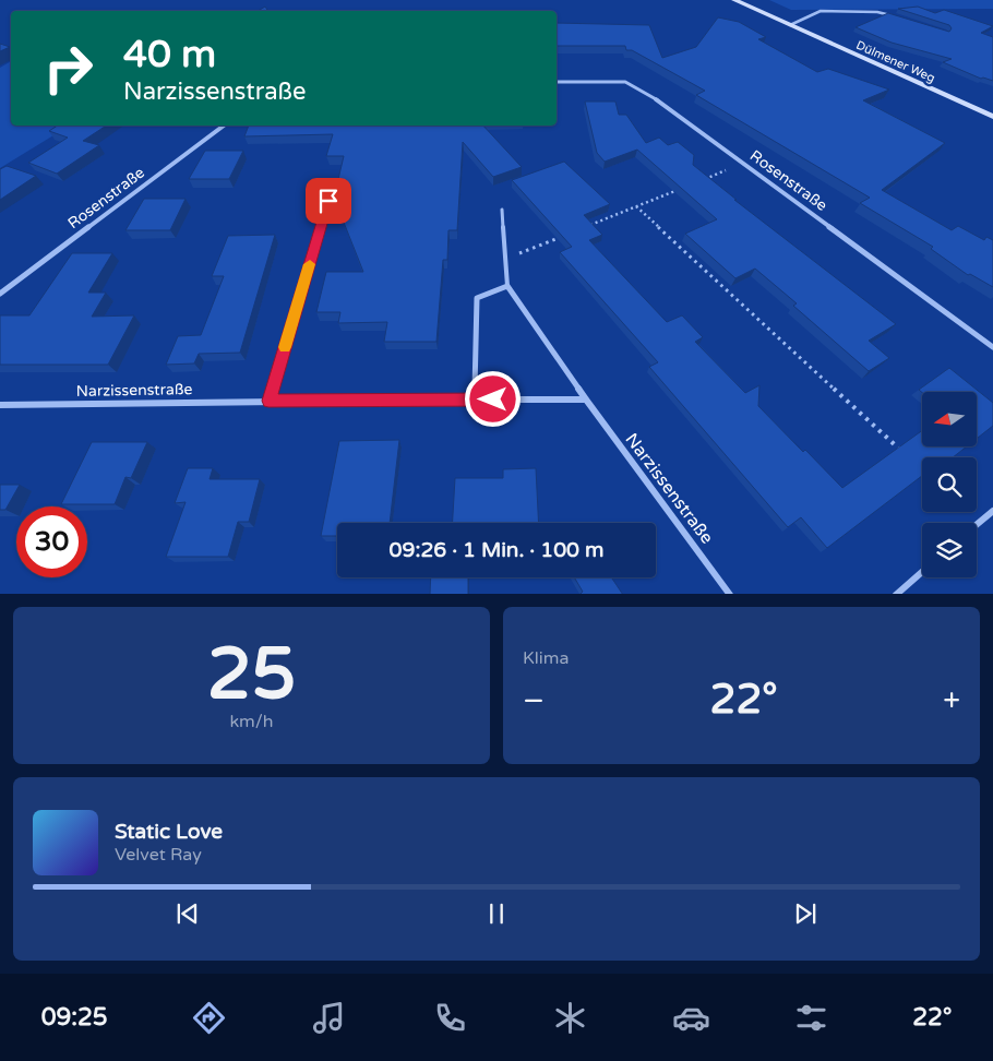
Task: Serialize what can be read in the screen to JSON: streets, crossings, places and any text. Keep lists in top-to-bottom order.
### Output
{
  "streets": {
    "street": ["Dülmener Weg", "Rosenstraße", "Narzissenstraße"]
  },
  "north": "left",
  "page": {
    "turn": ["40 m", "Narzissenstraße"],
    "limit": "30",
    "trip": "09:26 · 1 Min. · 100 m",
    "tile": [
      ["25", "km/h"],
      "Klima"
    ],
    "heat": ["−", "22°", "+"],
    "song": ["Static Love", "Velvet Ray"],
    "tabs": ["09:25", "22°"]
  }
}
